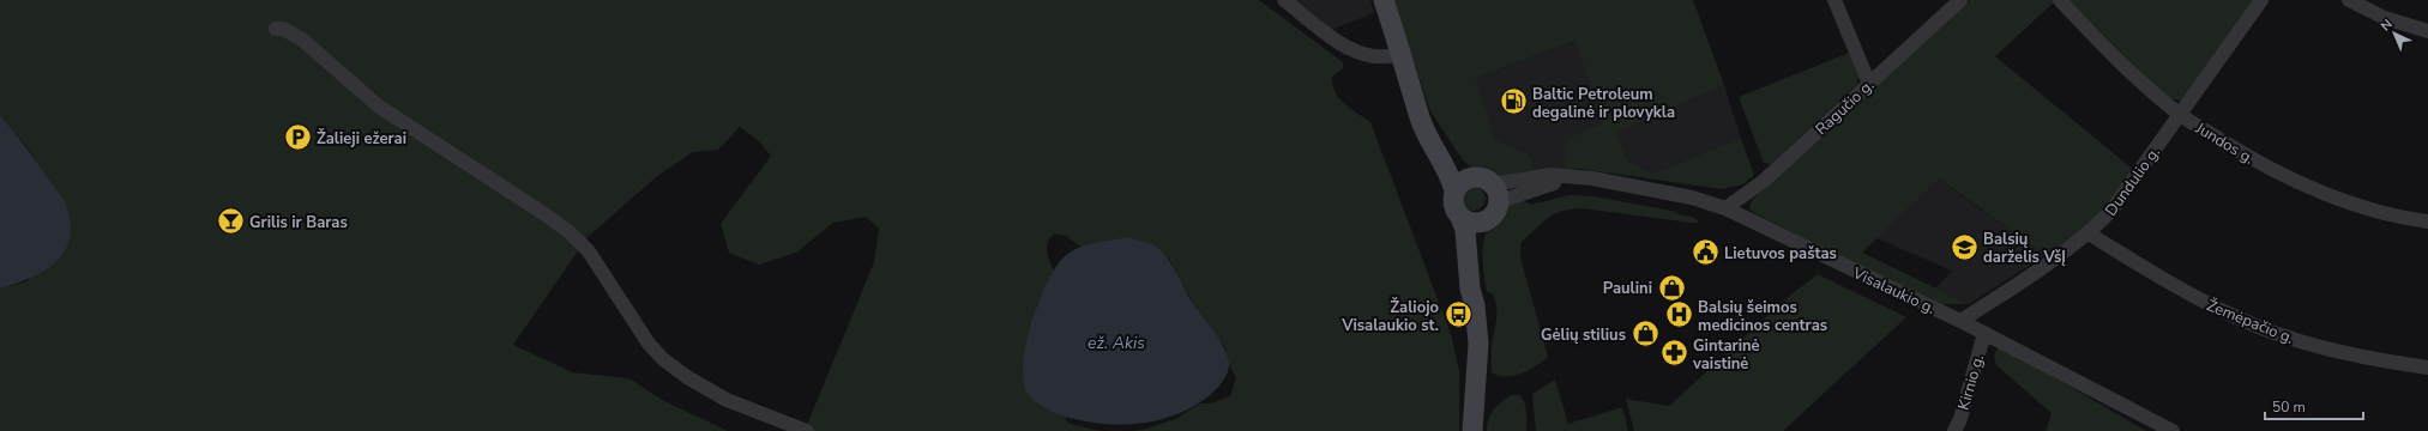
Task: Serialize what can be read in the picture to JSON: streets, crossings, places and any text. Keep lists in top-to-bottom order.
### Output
{
  "streets": {
    "street": [
      "Ragučio g.",
      "Jundos g.",
      "Dundulio g.",
      "Visalaukio g.",
      "Žemėpačio g.",
      "Kirnio g."
    ]
  },
  "crossings": [
    ["Ragučio g.", "Visalaukio g."],
    ["Jundos g.", "Dundulio g."],
    ["Dundulio g.", "Visalaukio g."],
    ["Dundulio g.", "Žemėpačio g."],
    ["Visalaukio g.", "Kirnio g."]
  ],
  "water": ["ež. Akis"],
  "places": {
    "fuel station": ["Baltic Petroleum degalinė ir plovykla"],
    "parking": ["Žalieji ežerai"],
    "bar": ["Grilis ir Baras"],
    "school or university": ["Balsių darželis VšĮ"],
    "public building": ["Lietuvos paštas"],
    "shop": ["Paulini", "Gėlių stilius"],
    "bus stop": ["Žaliojo Visalaukio st."],
    "hospital": ["Balsių šeimos medicinos centras"],
    "pharmacy": ["Gintarinė vaistinė"]
  },
  "scale_bar": "50 m",
  "north": "top left"
}
